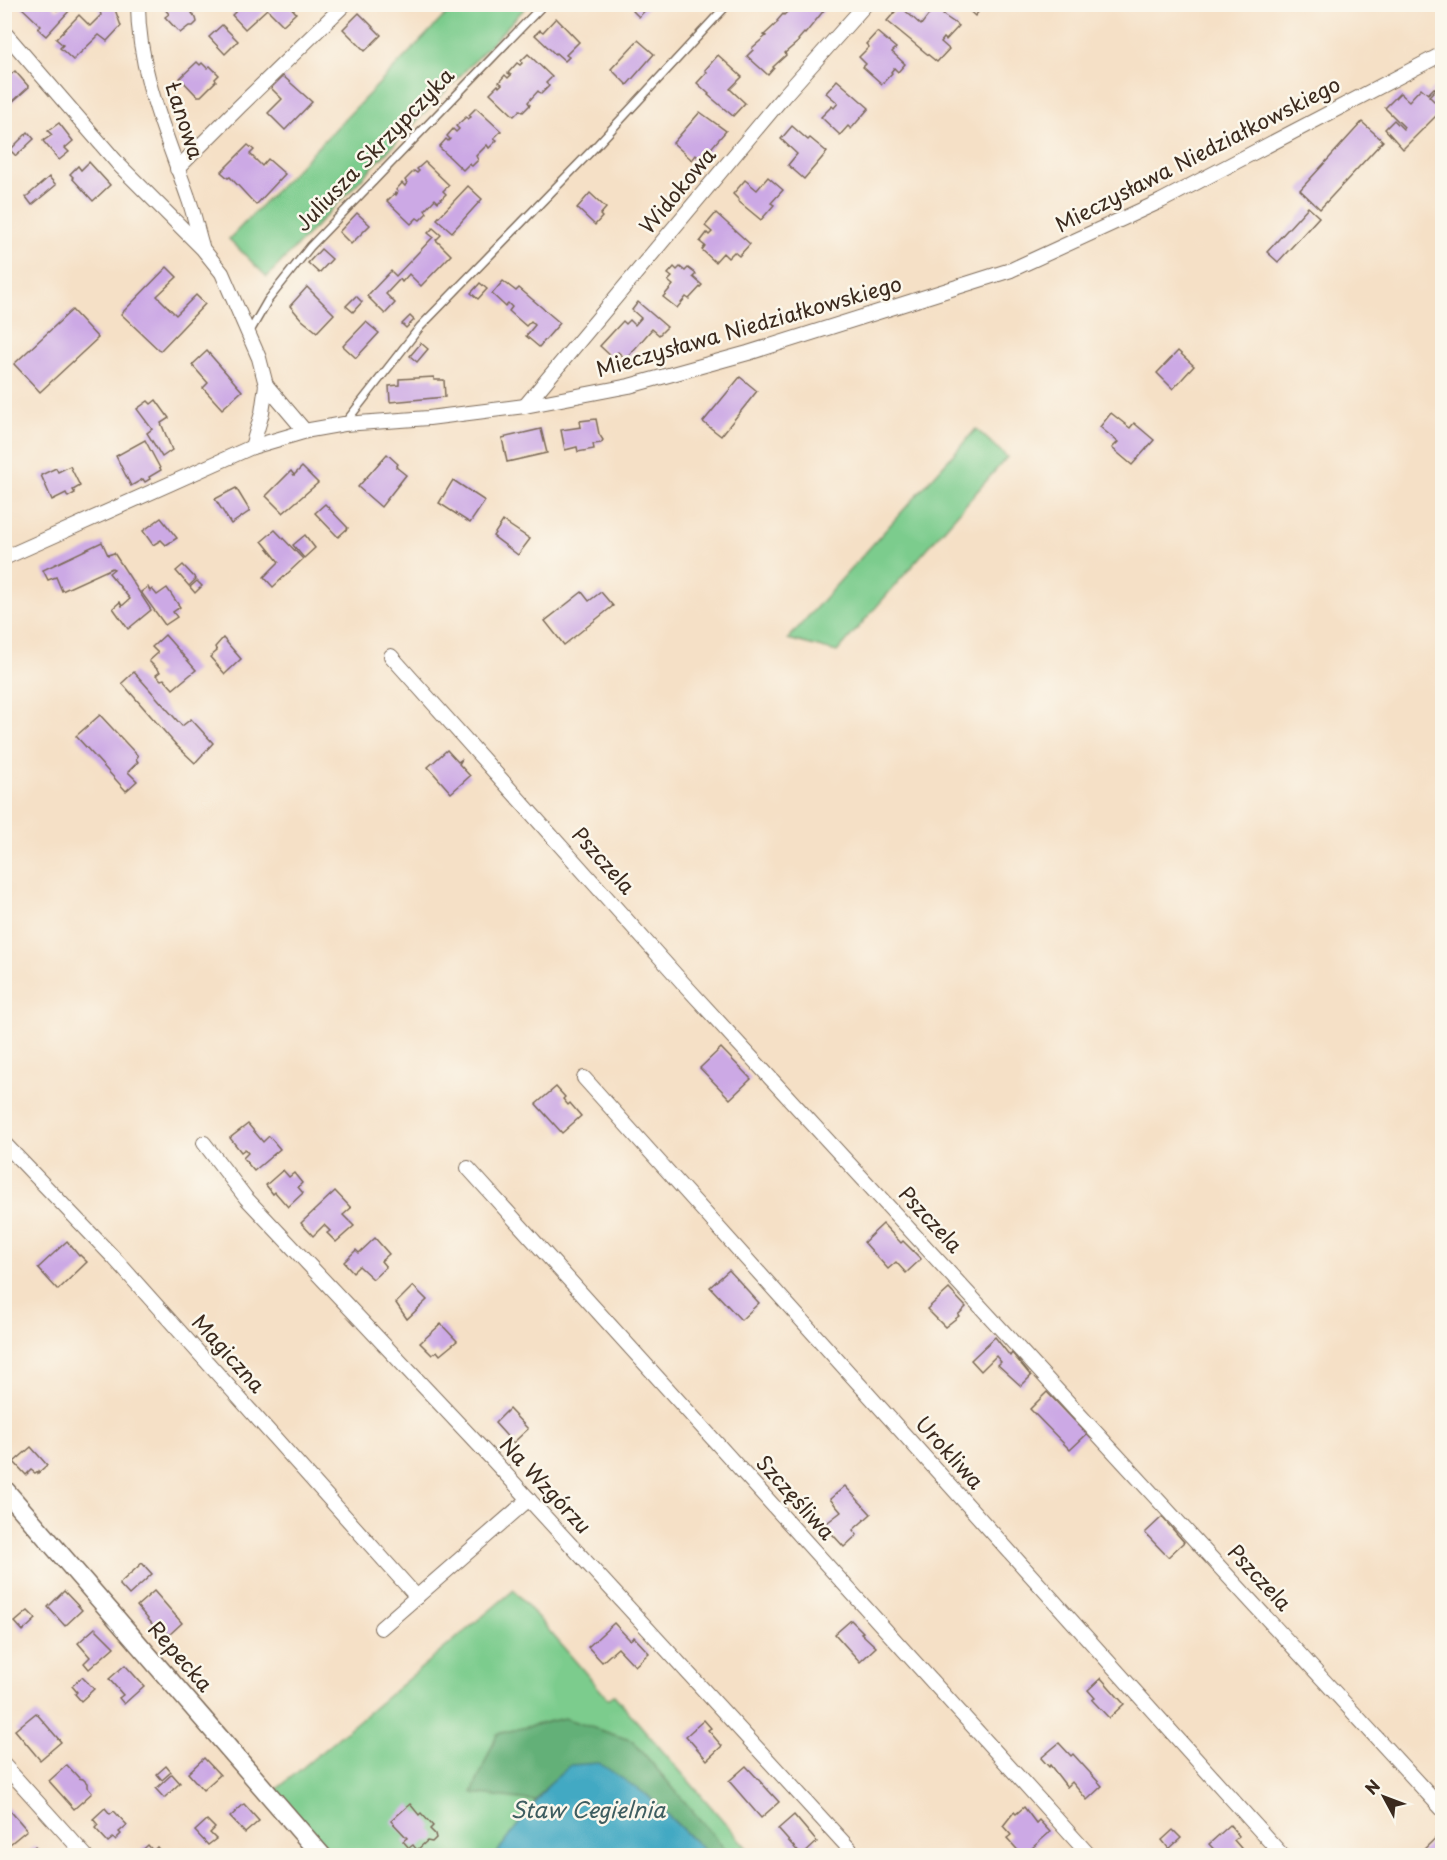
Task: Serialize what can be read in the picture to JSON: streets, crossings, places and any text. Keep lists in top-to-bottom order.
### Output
{
  "streets": {
    "street": [
      "Łanowa",
      "Mieczysława Niedziałkowskiego",
      "Widokowa",
      "Pszczela",
      "Magiczna",
      "Urokliwa",
      "Na Wzgórzu",
      "Szczęśliwa",
      "Repecka"
    ],
    "lane": ["Juliusza Skrzypczyka"]
  },
  "crossings": [
    ["Mieczysława Niedziałkowskiego", "Widokowa"]
  ],
  "water": ["Staw Cegielnia"],
  "north": "top left"
}
